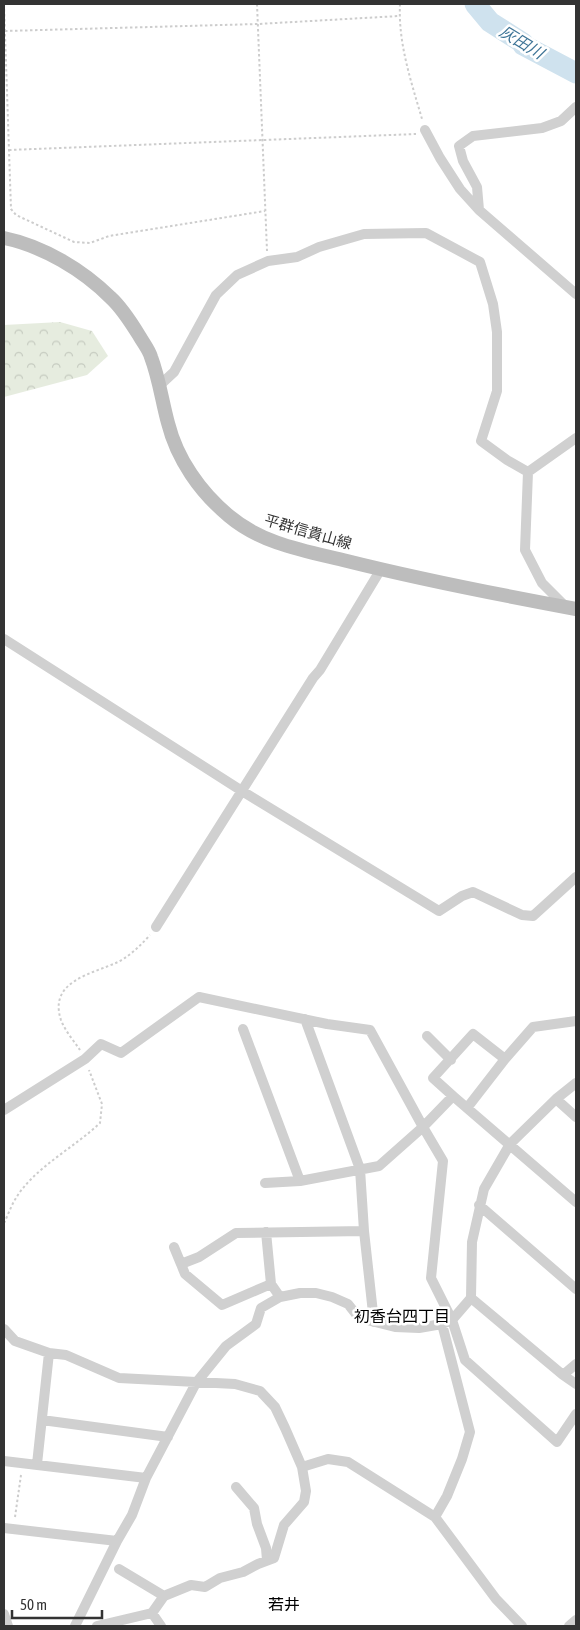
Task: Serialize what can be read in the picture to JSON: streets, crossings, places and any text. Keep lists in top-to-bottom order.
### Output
{
  "streets": {
    "main road": ["平群信貴山線"]
  },
  "districts": ["初香台四丁目", "若井"],
  "water": ["灰田川"],
  "scale_bar": "50 m"
}
